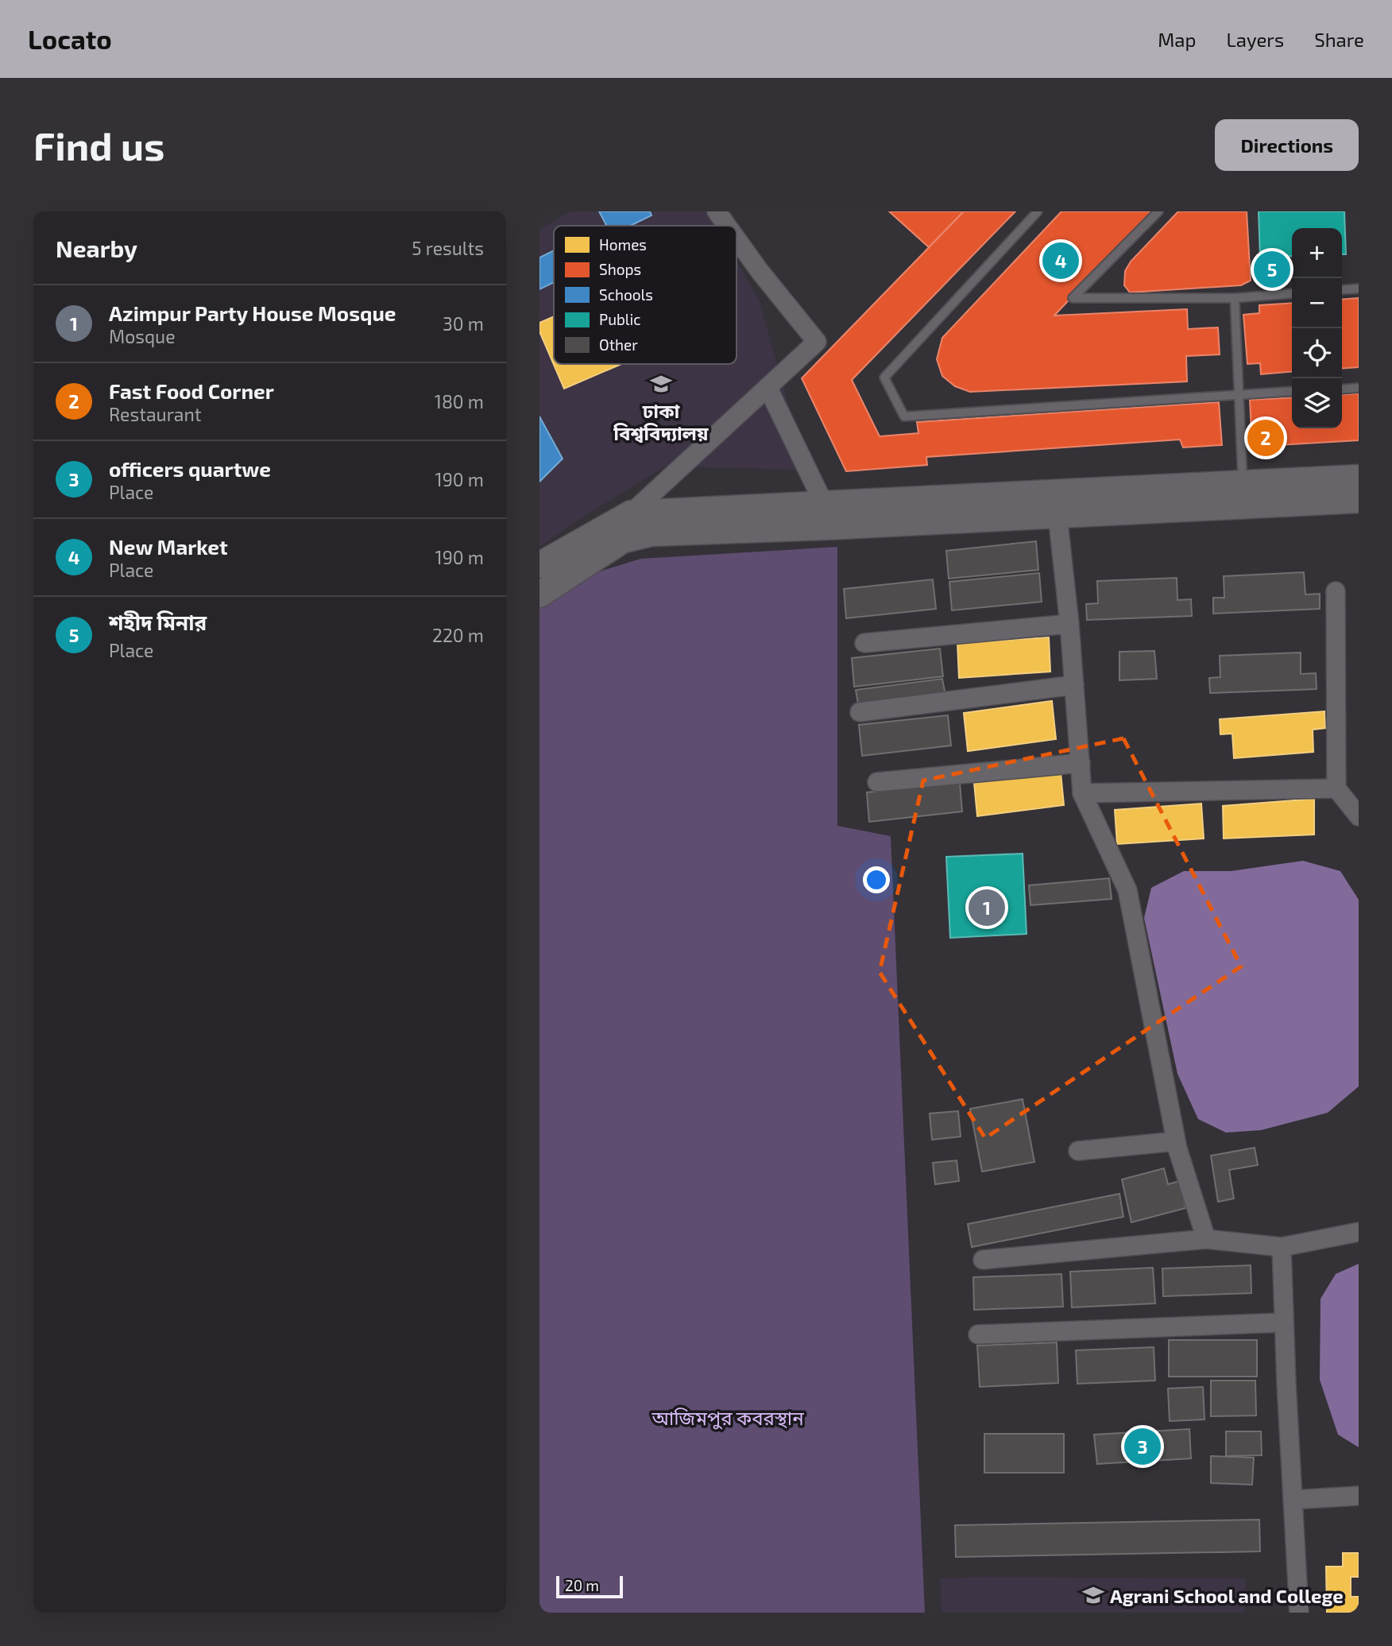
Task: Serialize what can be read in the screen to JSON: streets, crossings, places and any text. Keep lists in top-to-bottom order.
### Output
{
  "parks": ["আজিমপুর কবরস্থান"],
  "places": {
    "school or university": ["ঢাকা বিশ্ববিদ্যালয়", "Agrani School and College"]
  },
  "legend": [
    "Homes",
    "Shops",
    "Schools",
    "Public",
    "Other"
  ],
  "scale_bar": "20 m",
  "page": {
    "header": "Locato",
    "nav": ["Map", "Layers", "Share"],
    "buttons": "Directions",
    "title": "Find us",
    "heading": ["Nearby", "5 results"],
    "map_buttons": ["+", "−"],
    "pins": [
      "4",
      "5",
      "2",
      "1",
      "3"
    ],
    "list": [
      {
        "mark": "1",
        "name": "Azimpur Party House Mosque",
        "note": "Mosque",
        "value": "30 m"
      },
      {
        "mark": "2",
        "name": "Fast Food Corner",
        "note": "Restaurant",
        "value": "180 m"
      },
      {
        "mark": "3",
        "name": "officers quartwe",
        "note": "Place",
        "value": "190 m"
      },
      {
        "mark": "4",
        "name": "New Market",
        "note": "Place",
        "value": "190 m"
      },
      {
        "mark": "5",
        "name": "শহীদ মিনার",
        "note": "Place",
        "value": "220 m"
      }
    ],
    "scale": "20 m"
  }
}
